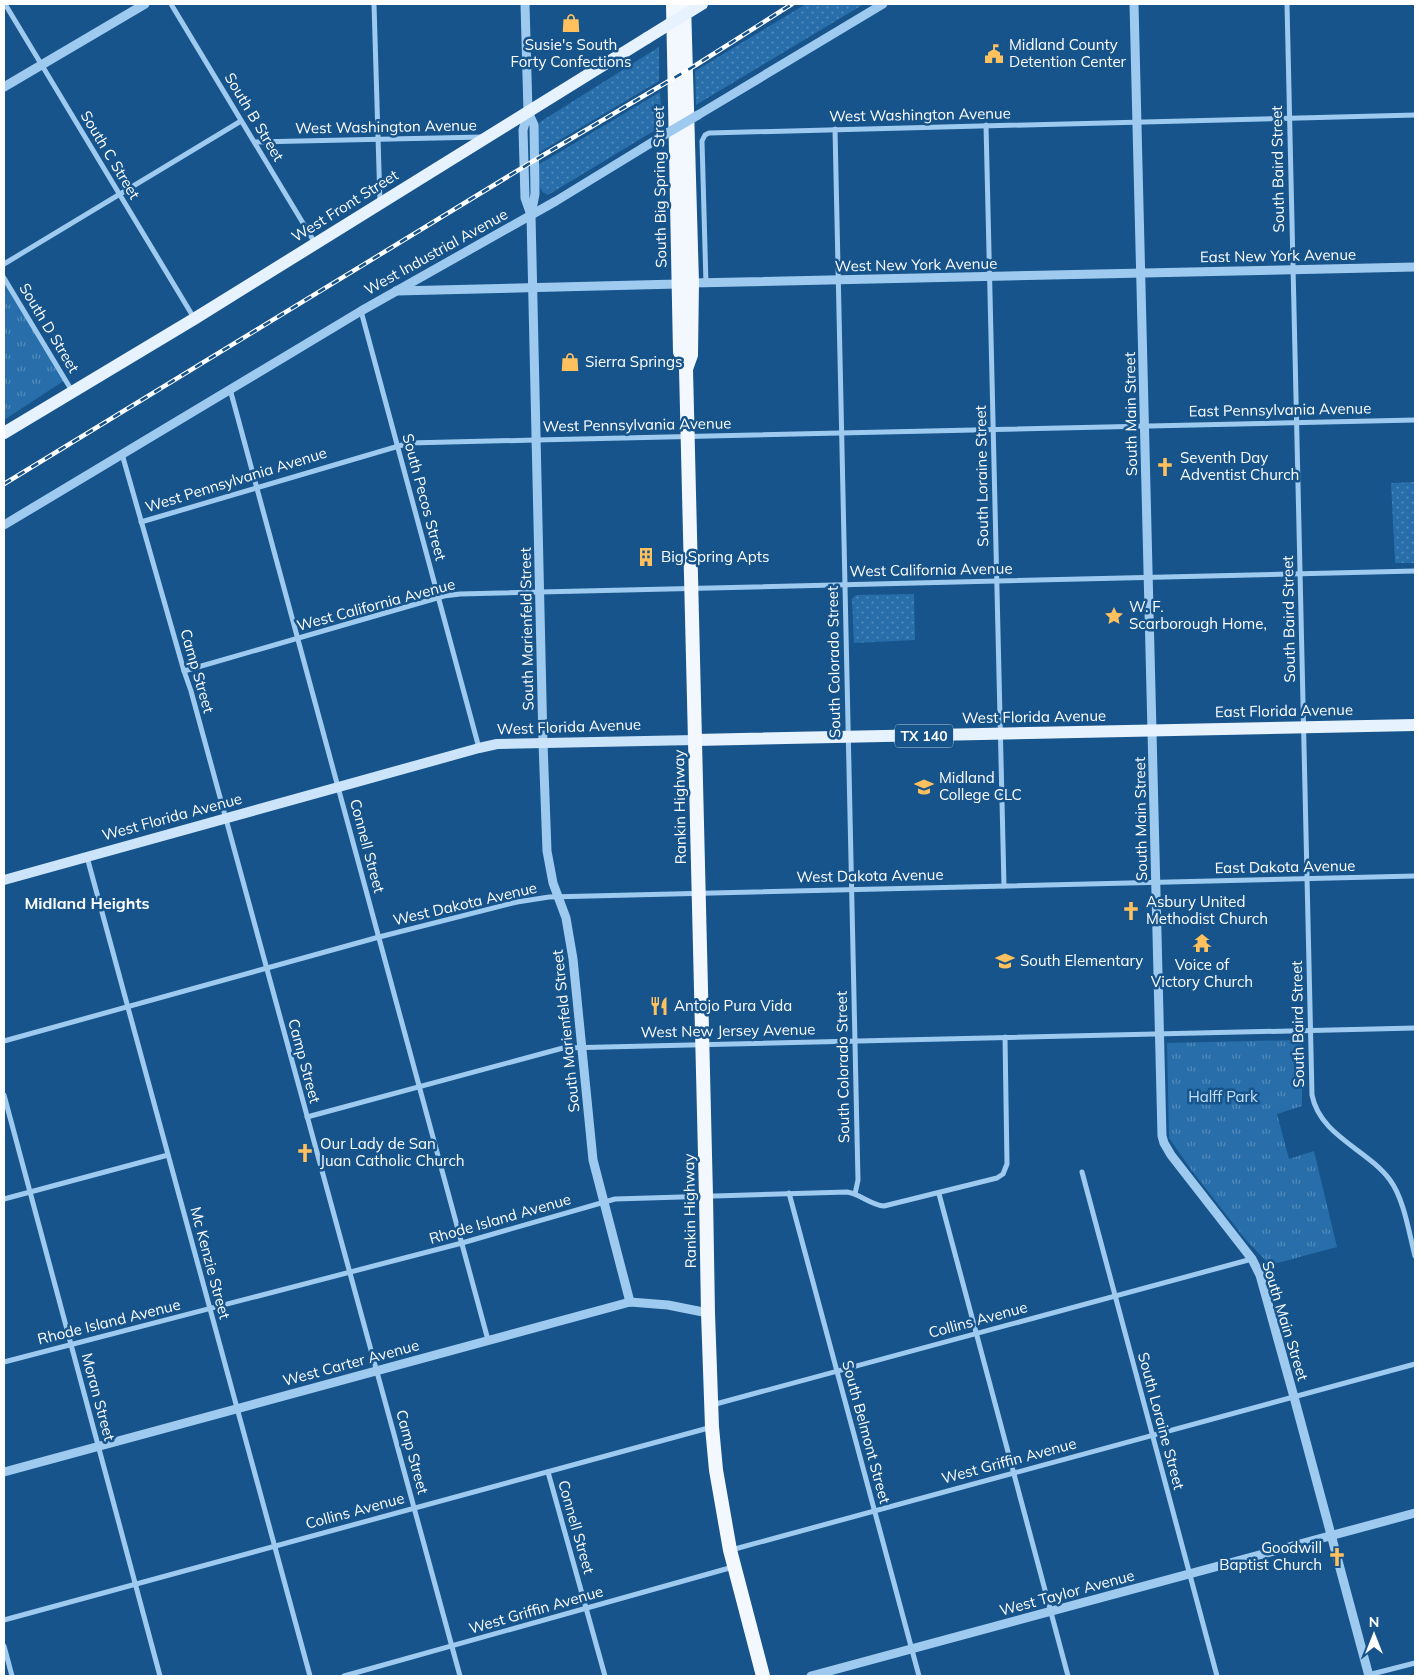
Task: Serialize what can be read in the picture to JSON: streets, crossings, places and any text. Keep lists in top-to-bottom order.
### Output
{
  "streets": {
    "highway": ["South Big Spring Street", "Rankin Highway"],
    "main road": [
      "West Front Street",
      "East Florida Avenue",
      "West Florida Avenue",
      "TX 140"
    ],
    "street": [
      "West Washington Avenue",
      "South B Street",
      "South C Street",
      "South Baird Street",
      "West Industrial Avenue",
      "East New York Avenue",
      "West New York Avenue",
      "South D Street",
      "East Pennsylvania Avenue",
      "South Main Street",
      "West Pennsylvania Avenue",
      "South Loraine Street",
      "South Pecos Street",
      "West California Avenue",
      "South Marienfeld Street",
      "South Colorado Street",
      "Camp Street",
      "Connell Street",
      "East Dakota Avenue",
      "West Dakota Avenue",
      "West New Jersey Avenue",
      "Rhode Island Avenue",
      "Mc Kenzie Street",
      "Collins Avenue",
      "West Carter Avenue",
      "Moran Street",
      "South Belmont Street",
      "West Griffin Avenue",
      "West Taylor Avenue"
    ]
  },
  "crossings": [
    ["West Washington Avenue", "South B Street"],
    ["West Washington Avenue", "South Baird Street"],
    ["West Washington Avenue", "South Big Spring Street"],
    ["West Washington Avenue", "West Front Street"],
    ["West Washington Avenue", "South Main Street"],
    ["West Washington Avenue", "South Loraine Street"],
    ["West Washington Avenue", "South Colorado Street"],
    ["South B Street", "West Front Street"],
    ["South C Street", "West Front Street"],
    ["South Baird Street", "East New York Avenue"],
    ["South Baird Street", "East Pennsylvania Avenue"],
    ["South Baird Street", "West California Avenue"],
    ["South Baird Street", "East Florida Avenue"],
    ["South Baird Street", "East Dakota Avenue"],
    ["South Baird Street", "West New Jersey Avenue"],
    ["South Big Spring Street", "West New York Avenue"],
    ["South Big Spring Street", "West Pennsylvania Avenue"],
    ["South Big Spring Street", "West California Avenue"],
    ["South Big Spring Street", "West Florida Avenue"],
    ["South Big Spring Street", "Rankin Highway"],
    ["West Front Street", "South D Street"],
    ["West Front Street", "South Marienfeld Street"],
    ["West Industrial Avenue", "West New York Avenue"],
    ["West Industrial Avenue", "South Pecos Street"],
    ["West Industrial Avenue", "South Marienfeld Street"],
    ["West Industrial Avenue", "Camp Street"],
    ["West Industrial Avenue", "Connell Street"],
    ["East New York Avenue", "West New York Avenue"],
    ["East New York Avenue", "South Main Street"],
    ["West New York Avenue", "South Main Street"],
    ["West New York Avenue", "South Loraine Street"],
    ["West New York Avenue", "South Marienfeld Street"],
    ["West New York Avenue", "South Colorado Street"],
    ["East Pennsylvania Avenue", "South Main Street"],
    ["East Pennsylvania Avenue", "West Pennsylvania Avenue"],
    ["South Main Street", "West Pennsylvania Avenue"],
    ["South Main Street", "West California Avenue"],
    ["South Main Street", "East Florida Avenue"],
    ["South Main Street", "West Florida Avenue"],
    ["South Main Street", "East Dakota Avenue"],
    ["South Main Street", "West Dakota Avenue"],
    ["South Main Street", "West New Jersey Avenue"],
    ["South Main Street", "Collins Avenue"],
    ["South Main Street", "West Griffin Avenue"],
    ["South Main Street", "West Taylor Avenue"],
    ["West Pennsylvania Avenue", "South Loraine Street"],
    ["West Pennsylvania Avenue", "South Pecos Street"],
    ["West Pennsylvania Avenue", "South Marienfeld Street"],
    ["West Pennsylvania Avenue", "South Colorado Street"],
    ["West Pennsylvania Avenue", "Camp Street"],
    ["West Pennsylvania Avenue", "Connell Street"],
    ["South Loraine Street", "West California Avenue"],
    ["South Loraine Street", "West Florida Avenue"],
    ["South Loraine Street", "West Dakota Avenue"],
    ["South Loraine Street", "Collins Avenue"],
    ["South Loraine Street", "West Griffin Avenue"],
    ["South Loraine Street", "West Taylor Avenue"],
    ["South Pecos Street", "West California Avenue"],
    ["South Pecos Street", "West Florida Avenue"],
    ["West California Avenue", "South Marienfeld Street"],
    ["West California Avenue", "South Colorado Street"],
    ["West California Avenue", "Camp Street"],
    ["West California Avenue", "Connell Street"],
    ["South Marienfeld Street", "West Florida Avenue"],
    ["South Marienfeld Street", "West Dakota Avenue"],
    ["South Marienfeld Street", "West New Jersey Avenue"],
    ["South Marienfeld Street", "Rhode Island Avenue"],
    ["South Marienfeld Street", "West Carter Avenue"],
    ["South Colorado Street", "West Florida Avenue"],
    ["South Colorado Street", "West Dakota Avenue"],
    ["South Colorado Street", "West New Jersey Avenue"],
    ["South Colorado Street", "Rhode Island Avenue"],
    ["Camp Street", "West Florida Avenue"],
    ["Camp Street", "West Dakota Avenue"],
    ["Camp Street", "West New Jersey Avenue"],
    ["Camp Street", "Rhode Island Avenue"],
    ["Camp Street", "Collins Avenue"],
    ["Camp Street", "West Carter Avenue"],
    ["Camp Street", "West Griffin Avenue"],
    ["East Florida Avenue", "West Florida Avenue"],
    ["West Florida Avenue", "Rankin Highway"],
    ["West Florida Avenue", "Connell Street"],
    ["West Florida Avenue", "Mc Kenzie Street"],
    ["Rankin Highway", "West Dakota Avenue"],
    ["Rankin Highway", "West New Jersey Avenue"],
    ["Rankin Highway", "Rhode Island Avenue"],
    ["Rankin Highway", "Collins Avenue"],
    ["Rankin Highway", "West Carter Avenue"],
    ["Rankin Highway", "West Griffin Avenue"],
    ["Connell Street", "West Dakota Avenue"],
    ["Connell Street", "West New Jersey Avenue"],
    ["Connell Street", "Rhode Island Avenue"],
    ["Connell Street", "Collins Avenue"],
    ["Connell Street", "West Carter Avenue"],
    ["Connell Street", "West Griffin Avenue"],
    ["East Dakota Avenue", "West Dakota Avenue"],
    ["West Dakota Avenue", "Mc Kenzie Street"],
    ["West New Jersey Avenue", "Rhode Island Avenue"],
    ["Rhode Island Avenue", "Mc Kenzie Street"],
    ["Rhode Island Avenue", "Moran Street"],
    ["Rhode Island Avenue", "South Belmont Street"],
    ["Mc Kenzie Street", "Collins Avenue"],
    ["Mc Kenzie Street", "West Carter Avenue"],
    ["Collins Avenue", "Moran Street"],
    ["Collins Avenue", "South Belmont Street"],
    ["West Carter Avenue", "Moran Street"],
    ["South Belmont Street", "West Griffin Avenue"],
    ["South Belmont Street", "West Taylor Avenue"]
  ],
  "districts": ["Midland Heights"],
  "parks": ["Halff Park"],
  "places": {
    "shop": ["Susie's South Forty Confections", "Sierra Springs"],
    "public building": ["Midland County Detention Center"],
    "church": [
      "Seventh Day Adventist Church",
      "Asbury United Methodist Church",
      "Our Lady de San Juan Catholic Church",
      "Goodwill Baptist Church"
    ],
    "building": ["Big Spring Apts"],
    "place": ["W. F. Scarborough Home,"],
    "school or university": ["Midland College CLC", "South Elementary"],
    "temple": ["Voice of Victory Church"],
    "restaurant": ["Antojo Pura Vida"]
  },
  "north": "top"
}
